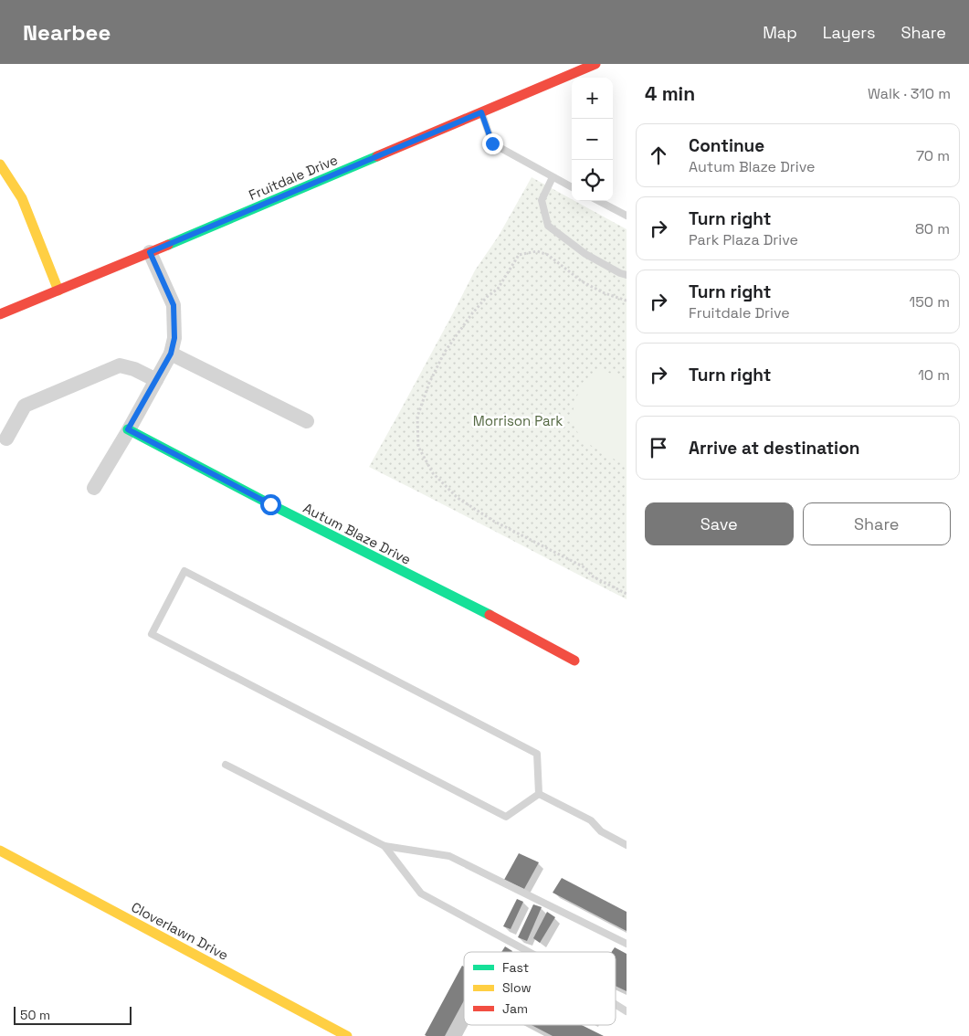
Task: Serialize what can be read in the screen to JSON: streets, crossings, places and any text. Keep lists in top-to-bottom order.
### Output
{
  "streets": {
    "street": ["Fruitdale Drive", "Autum Blaze Drive", "Cloverlawn Drive"]
  },
  "parks": ["Morrison Park"],
  "legend": ["Fast", "Slow", "Jam"],
  "scale_bar": "50 m",
  "page": {
    "header": "Nearbee",
    "nav": ["Map", "Layers", "Share"],
    "heading": ["4 min", "Walk · 310 m"],
    "map_buttons": ["+", "−"],
    "list": [
      ["Continue", "Autum Blaze Drive", "70 m"],
      ["Turn right", "Park Plaza Drive", "80 m"],
      ["Turn right", "Fruitdale Drive", "150 m"],
      ["Turn right", "10 m"],
      "Arrive at destination"
    ],
    "buttons": ["Save", "Share"],
    "scale": "50 m"
  }
}
